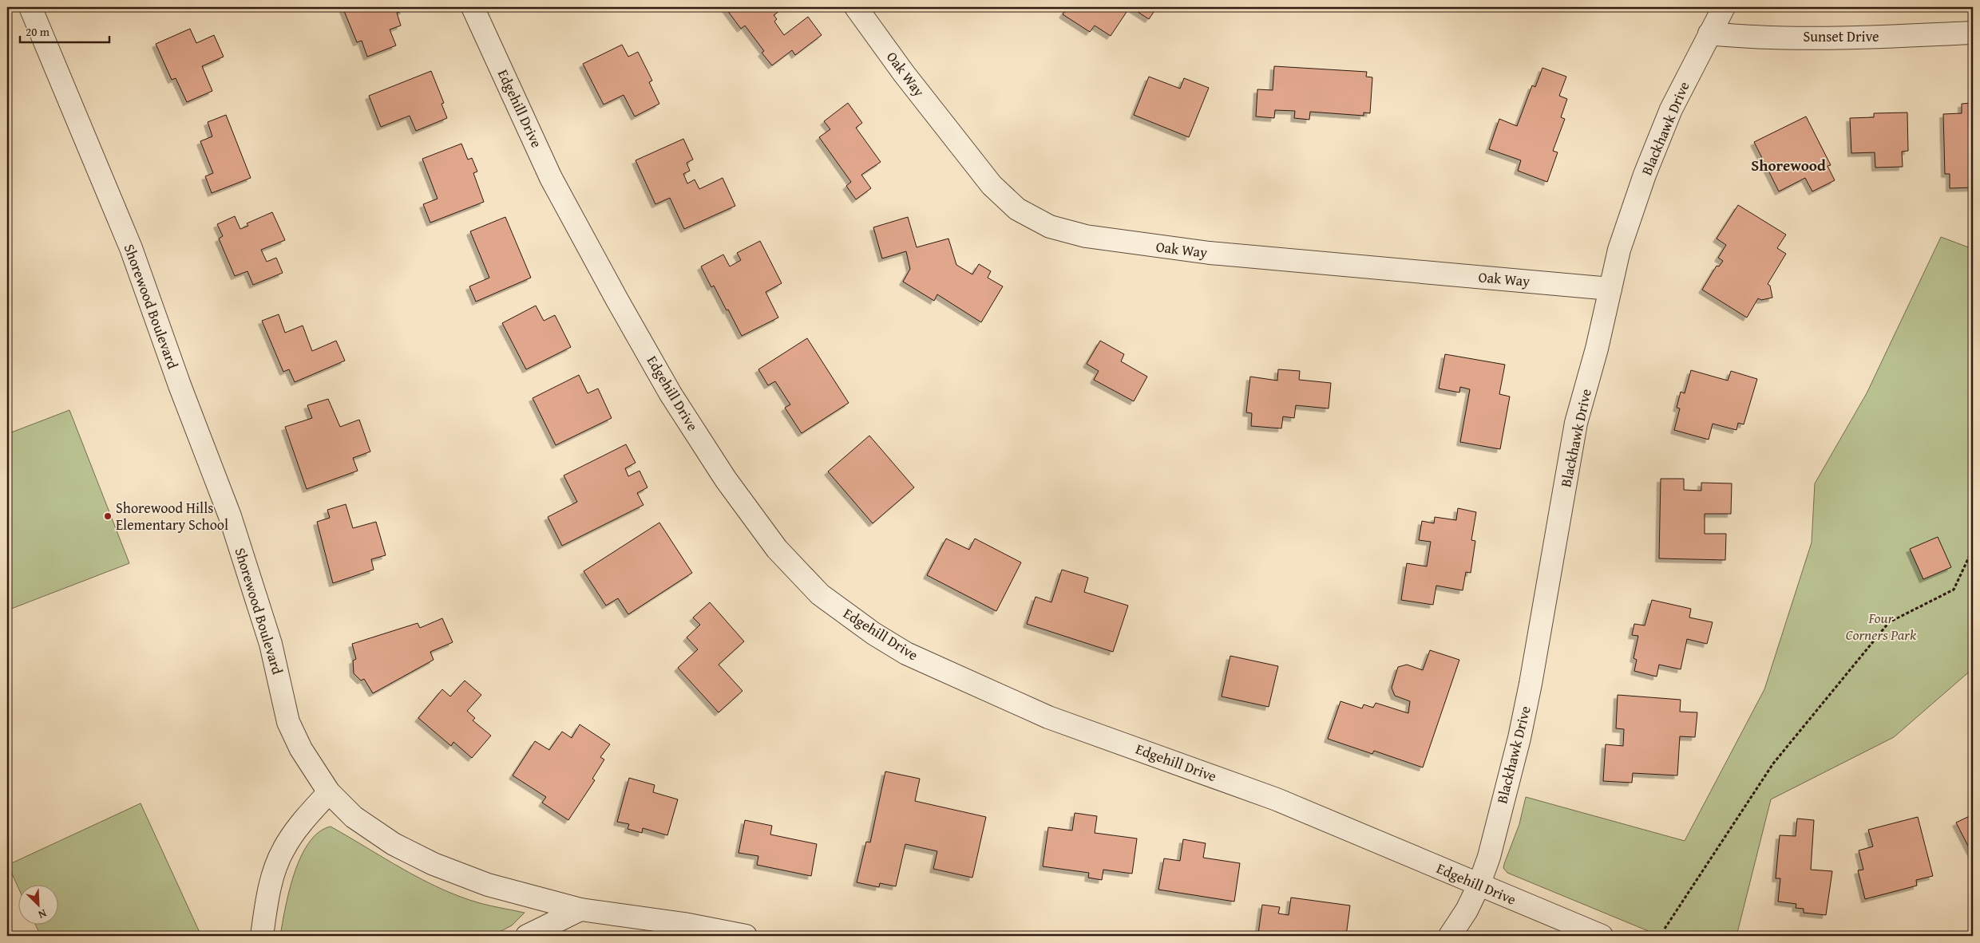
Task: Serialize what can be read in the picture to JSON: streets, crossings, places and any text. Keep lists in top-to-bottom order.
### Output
{
  "streets": {
    "street": [
      "Sunset Drive",
      "Oak Way",
      "Edgehill Drive",
      "Blackhawk Drive",
      "Shorewood Boulevard"
    ]
  },
  "crossings": [
    ["Sunset Drive", "Blackhawk Drive"],
    ["Oak Way", "Blackhawk Drive"],
    ["Edgehill Drive", "Blackhawk Drive"]
  ],
  "districts": ["Shorewood"],
  "parks": ["Four Corners Park"],
  "places": ["Shorewood Hills Elementary School"],
  "scale_bar": "20 m",
  "north": "bottom right"
}
